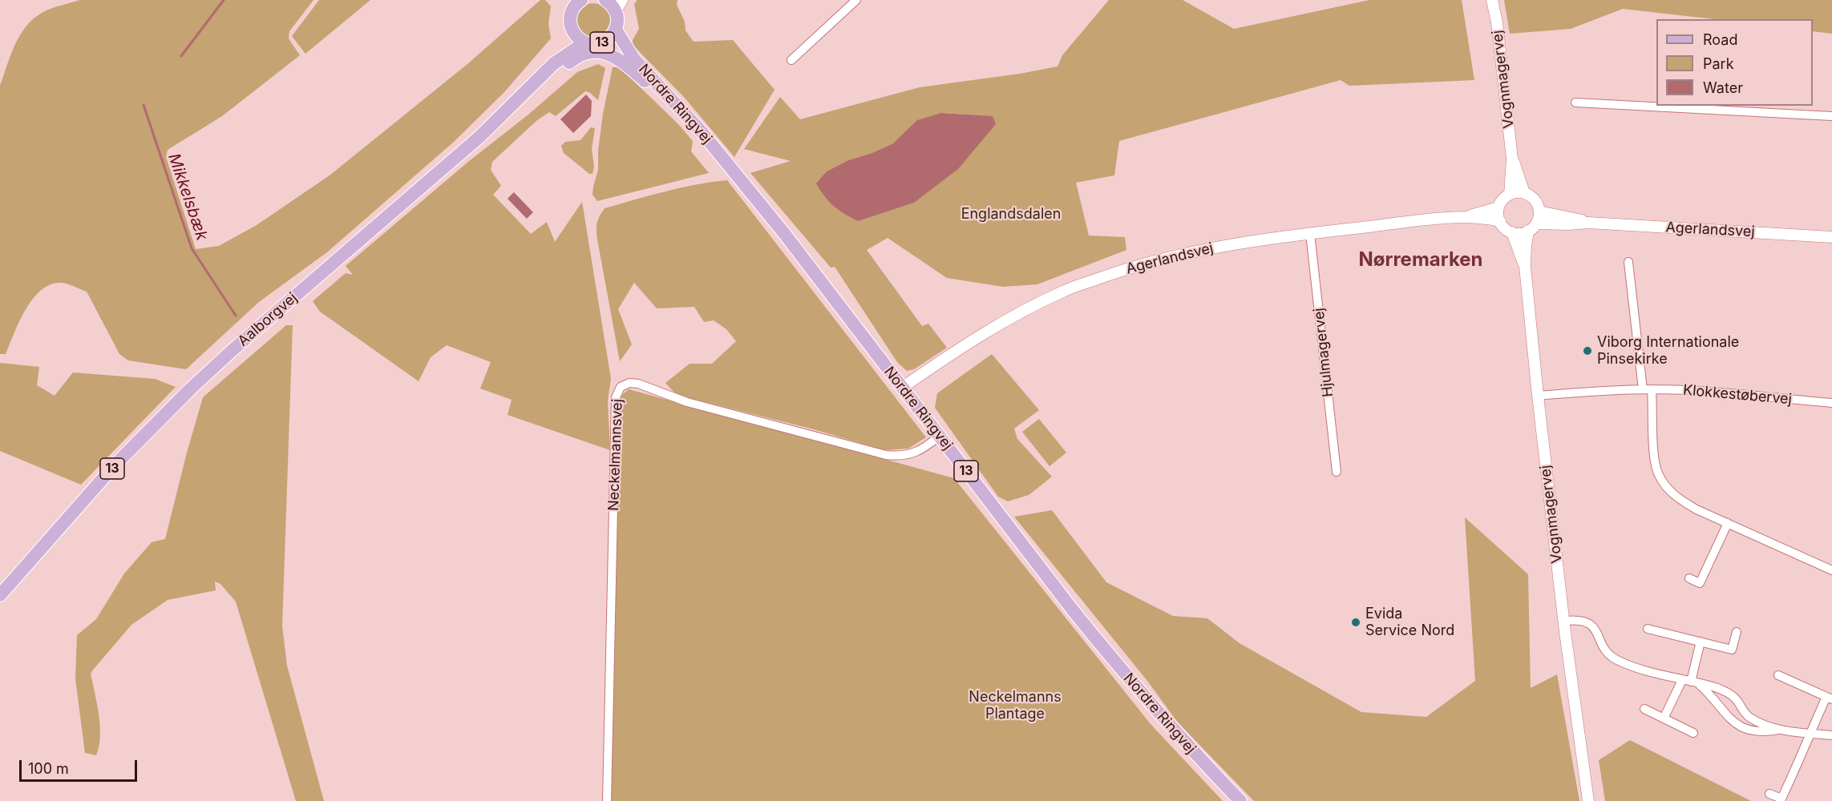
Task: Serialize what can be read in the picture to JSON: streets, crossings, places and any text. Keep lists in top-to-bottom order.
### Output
{
  "streets": {
    "main road": ["13", "Nordre Ringvej", "Aalborgvej"],
    "street": [
      "Vognmagervej",
      "Agerlandsvej",
      "Hjulmagervej",
      "Klokkestøbervej",
      "Neckelmannsvej"
    ]
  },
  "crossings": [
    ["13", "Nordre Ringvej"],
    ["13", "Aalborgvej"],
    ["Vognmagervej", "Agerlandsvej"],
    ["Vognmagervej", "Klokkestøbervej"],
    ["Nordre Ringvej", "Agerlandsvej"],
    ["Nordre Ringvej", "Neckelmannsvej"],
    ["Agerlandsvej", "Hjulmagervej"]
  ],
  "districts": ["Nørremarken"],
  "water": ["Mikkelsbæk"],
  "parks": ["Englandsdalen", "Neckelmanns Plantage"],
  "places": ["Viborg Internationale Pinsekirke", "Evida Service Nord"],
  "legend": ["Road", "Park", "Water"],
  "scale_bar": "100 m"
}
